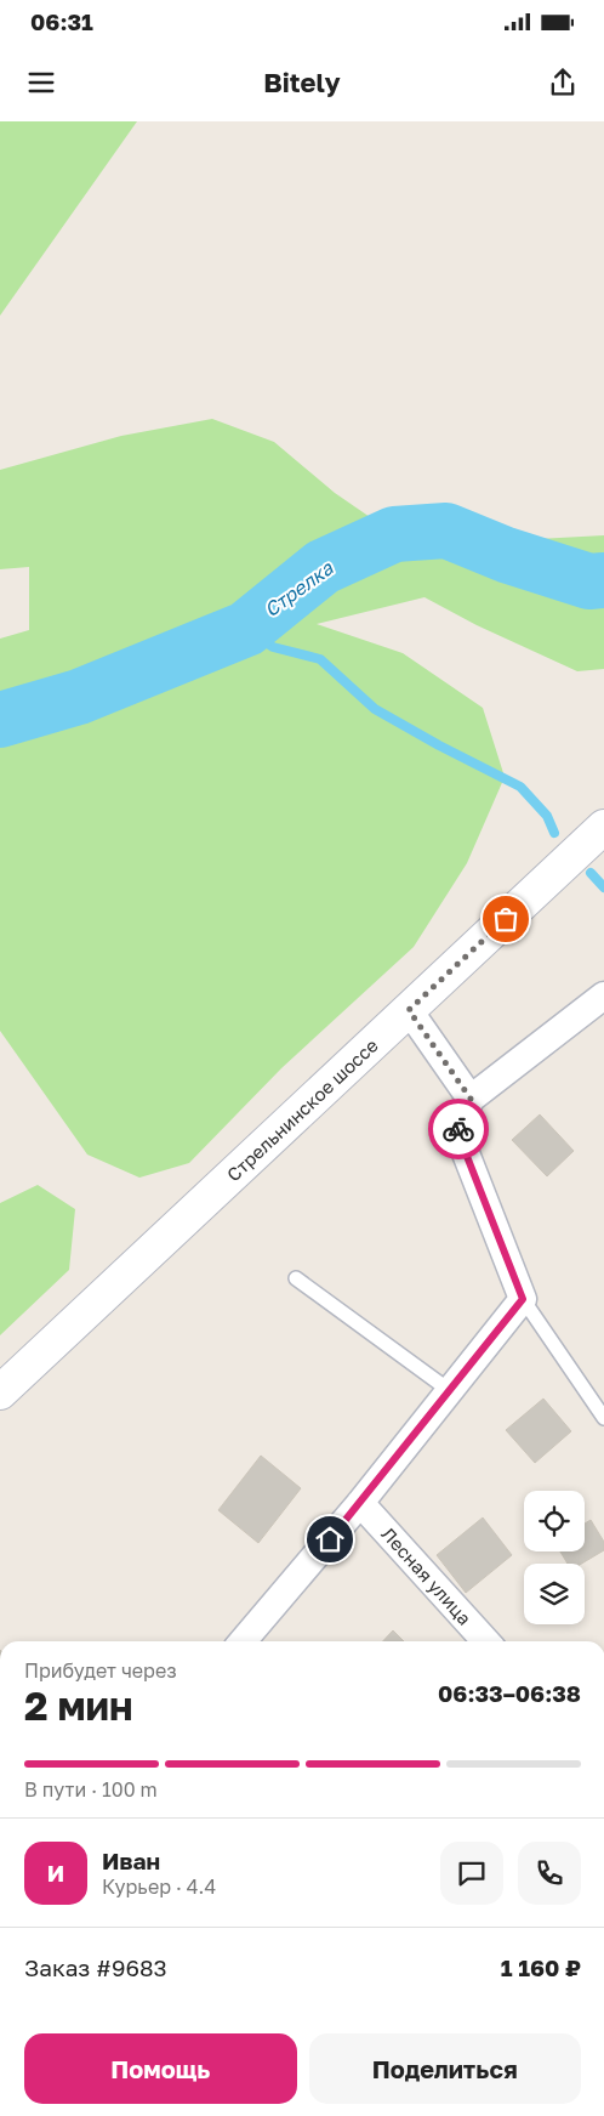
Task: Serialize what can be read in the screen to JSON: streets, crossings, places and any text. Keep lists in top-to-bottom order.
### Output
{
  "streets": {
    "main road": ["Стрельнинское шоссе"],
    "street": ["Лесная улица"]
  },
  "water": ["Стрелка"],
  "page": {
    "status": "06:31",
    "header": "Bitely",
    "heading": ["2 мин", "Прибудет через", "06:33–06:38"],
    "panel": [
      "Иван",
      "Курьер · 4.4",
      "Заказ #9683",
      "1 160 ₽"
    ],
    "bar": "В пути · 100 m",
    "round": "И",
    "buttons": ["Помощь", "Поделиться"]
  }
}
